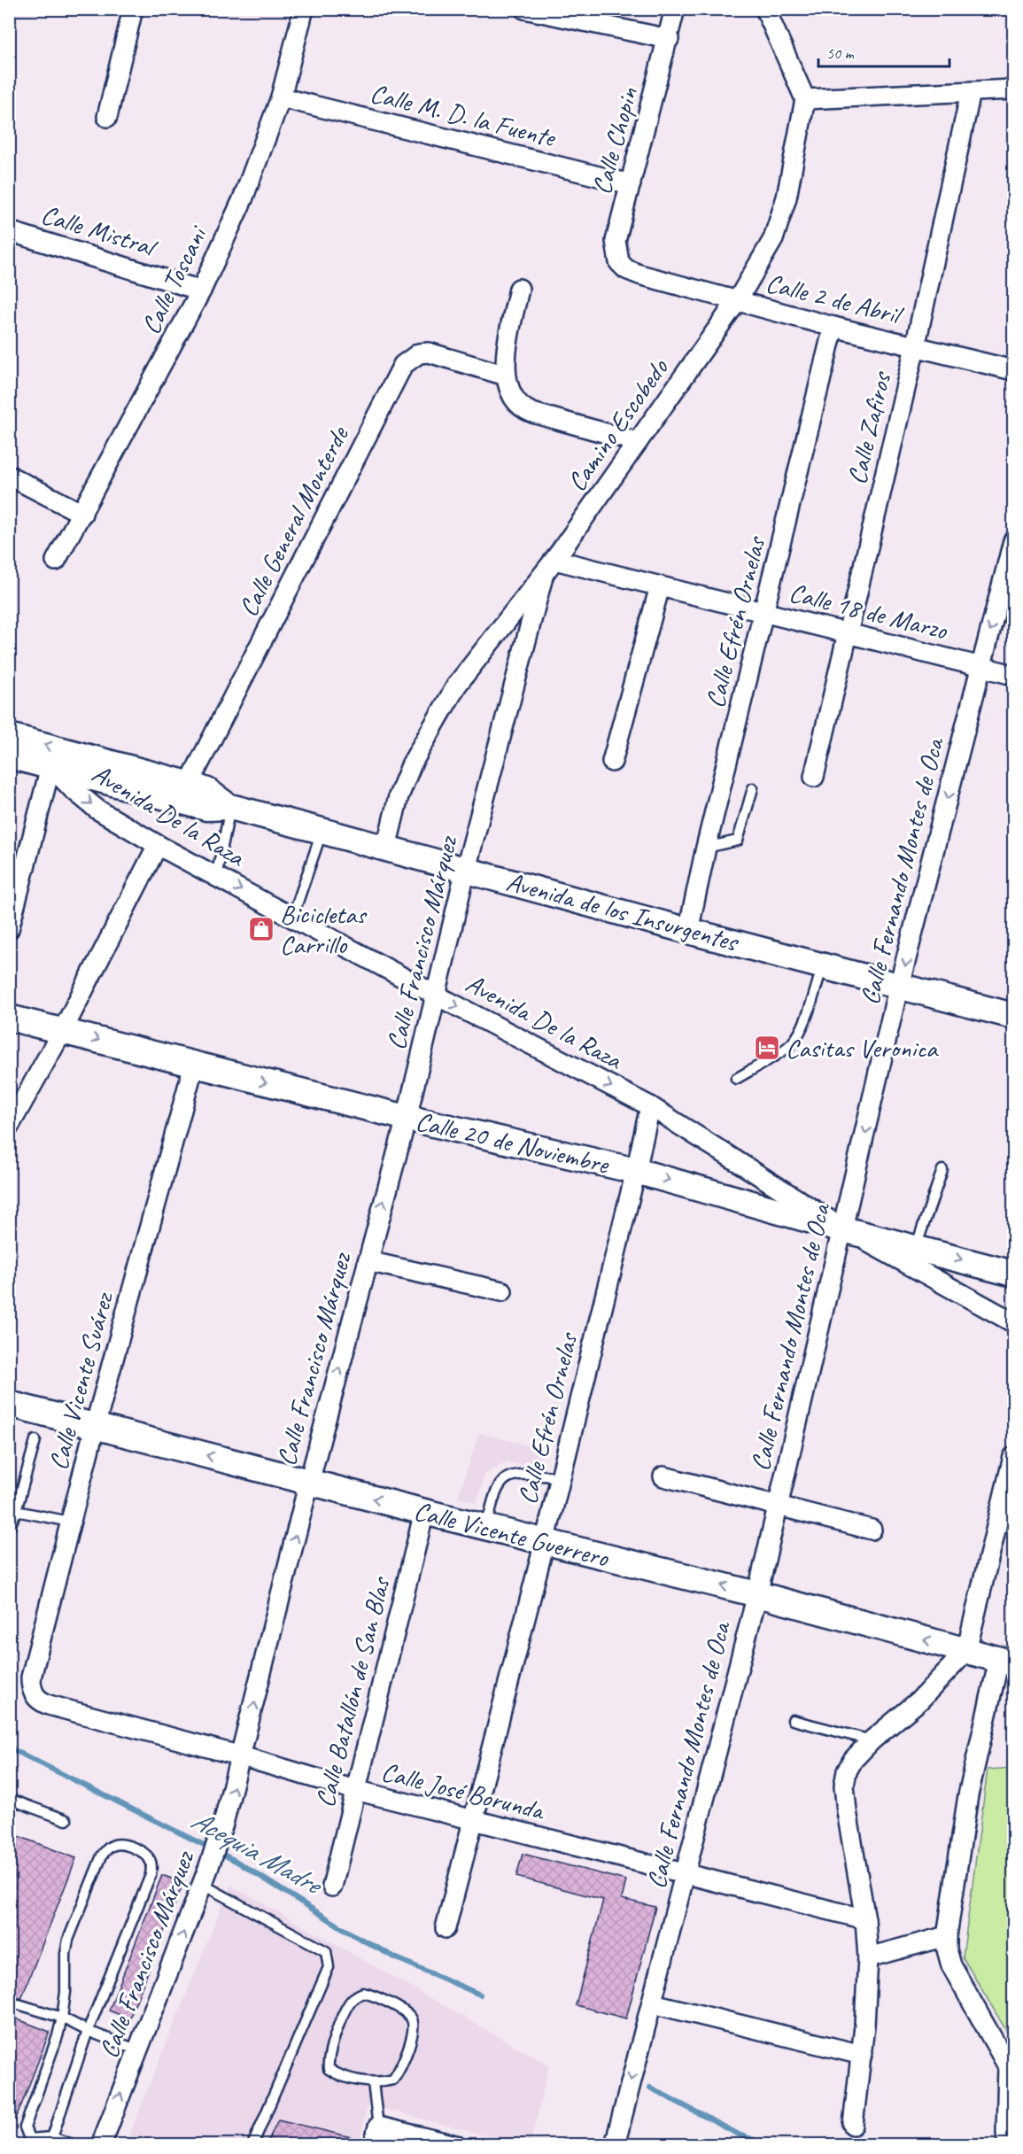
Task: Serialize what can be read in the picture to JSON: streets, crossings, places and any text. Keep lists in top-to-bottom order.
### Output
{
  "streets": {
    "main road": [
      "Avenida De la Raza",
      "Avenida de los Insurgentes",
      "Calle 20 de Noviembre",
      "Calle Vicente Guerrero"
    ],
    "street": [
      "Calle M. D. la Fuente",
      "Calle Chopin",
      "Calle Mistral",
      "Calle Toscani",
      "Calle 2 de Abril",
      "Camino Escobedo",
      "Calle Zafiros",
      "Calle General Monterde",
      "Calle 18 de Marzo",
      "Calle Efrén Ornelas",
      "Calle Fernando Montes de Oca",
      "Calle Francisco Márquez",
      "Calle Vicente Suárez",
      "Calle Batallón de San Blas",
      "Calle José Borunda"
    ]
  },
  "crossings": [
    ["Calle M. D. la Fuente", "Calle Chopin"],
    ["Calle M. D. la Fuente", "Calle Toscani"],
    ["Calle Chopin", "Calle 2 de Abril"],
    ["Calle Mistral", "Calle Toscani"],
    ["Calle 2 de Abril", "Camino Escobedo"],
    ["Calle 2 de Abril", "Calle Zafiros"],
    ["Calle 2 de Abril", "Calle Efrén Ornelas"],
    ["Camino Escobedo", "Calle 18 de Marzo"],
    ["Camino Escobedo", "Avenida de los Insurgentes"],
    ["Camino Escobedo", "Calle Francisco Márquez"],
    ["Calle Zafiros", "Calle 18 de Marzo"],
    ["Calle General Monterde", "Avenida De la Raza"],
    ["Calle General Monterde", "Avenida de los Insurgentes"],
    ["Calle 18 de Marzo", "Calle Efrén Ornelas"],
    ["Calle 18 de Marzo", "Calle Fernando Montes de Oca"],
    ["Calle Efrén Ornelas", "Avenida De la Raza"],
    ["Calle Efrén Ornelas", "Avenida de los Insurgentes"],
    ["Calle Efrén Ornelas", "Calle 20 de Noviembre"],
    ["Calle Efrén Ornelas", "Calle Vicente Guerrero"],
    ["Calle Efrén Ornelas", "Calle José Borunda"],
    ["Avenida De la Raza", "Calle Fernando Montes de Oca"],
    ["Avenida De la Raza", "Avenida de los Insurgentes"],
    ["Avenida De la Raza", "Calle Francisco Márquez"],
    ["Avenida De la Raza", "Calle 20 de Noviembre"],
    ["Calle Fernando Montes de Oca", "Avenida de los Insurgentes"],
    ["Calle Fernando Montes de Oca", "Calle 20 de Noviembre"],
    ["Calle Fernando Montes de Oca", "Calle Vicente Guerrero"],
    ["Calle Fernando Montes de Oca", "Calle José Borunda"],
    ["Avenida de los Insurgentes", "Calle Francisco Márquez"],
    ["Calle Francisco Márquez", "Calle 20 de Noviembre"],
    ["Calle Francisco Márquez", "Calle Vicente Guerrero"],
    ["Calle Francisco Márquez", "Calle José Borunda"],
    ["Calle 20 de Noviembre", "Calle Vicente Suárez"],
    ["Calle Vicente Suárez", "Calle Vicente Guerrero"],
    ["Calle Vicente Suárez", "Calle José Borunda"],
    ["Calle Vicente Guerrero", "Calle Batallón de San Blas"],
    ["Calle Batallón de San Blas", "Calle José Borunda"]
  ],
  "one_way": [
    "Calle Fernando Montes de Oca",
    "Calle Francisco Márquez",
    "Calle 20 de Noviembre",
    "Calle Vicente Guerrero"
  ],
  "water": ["Acequia Madre"],
  "places": {
    "shop": ["Bicicletas Carrillo"],
    "hotel": ["Casitas Veronica"]
  },
  "scale_bar": "50 m"
}
